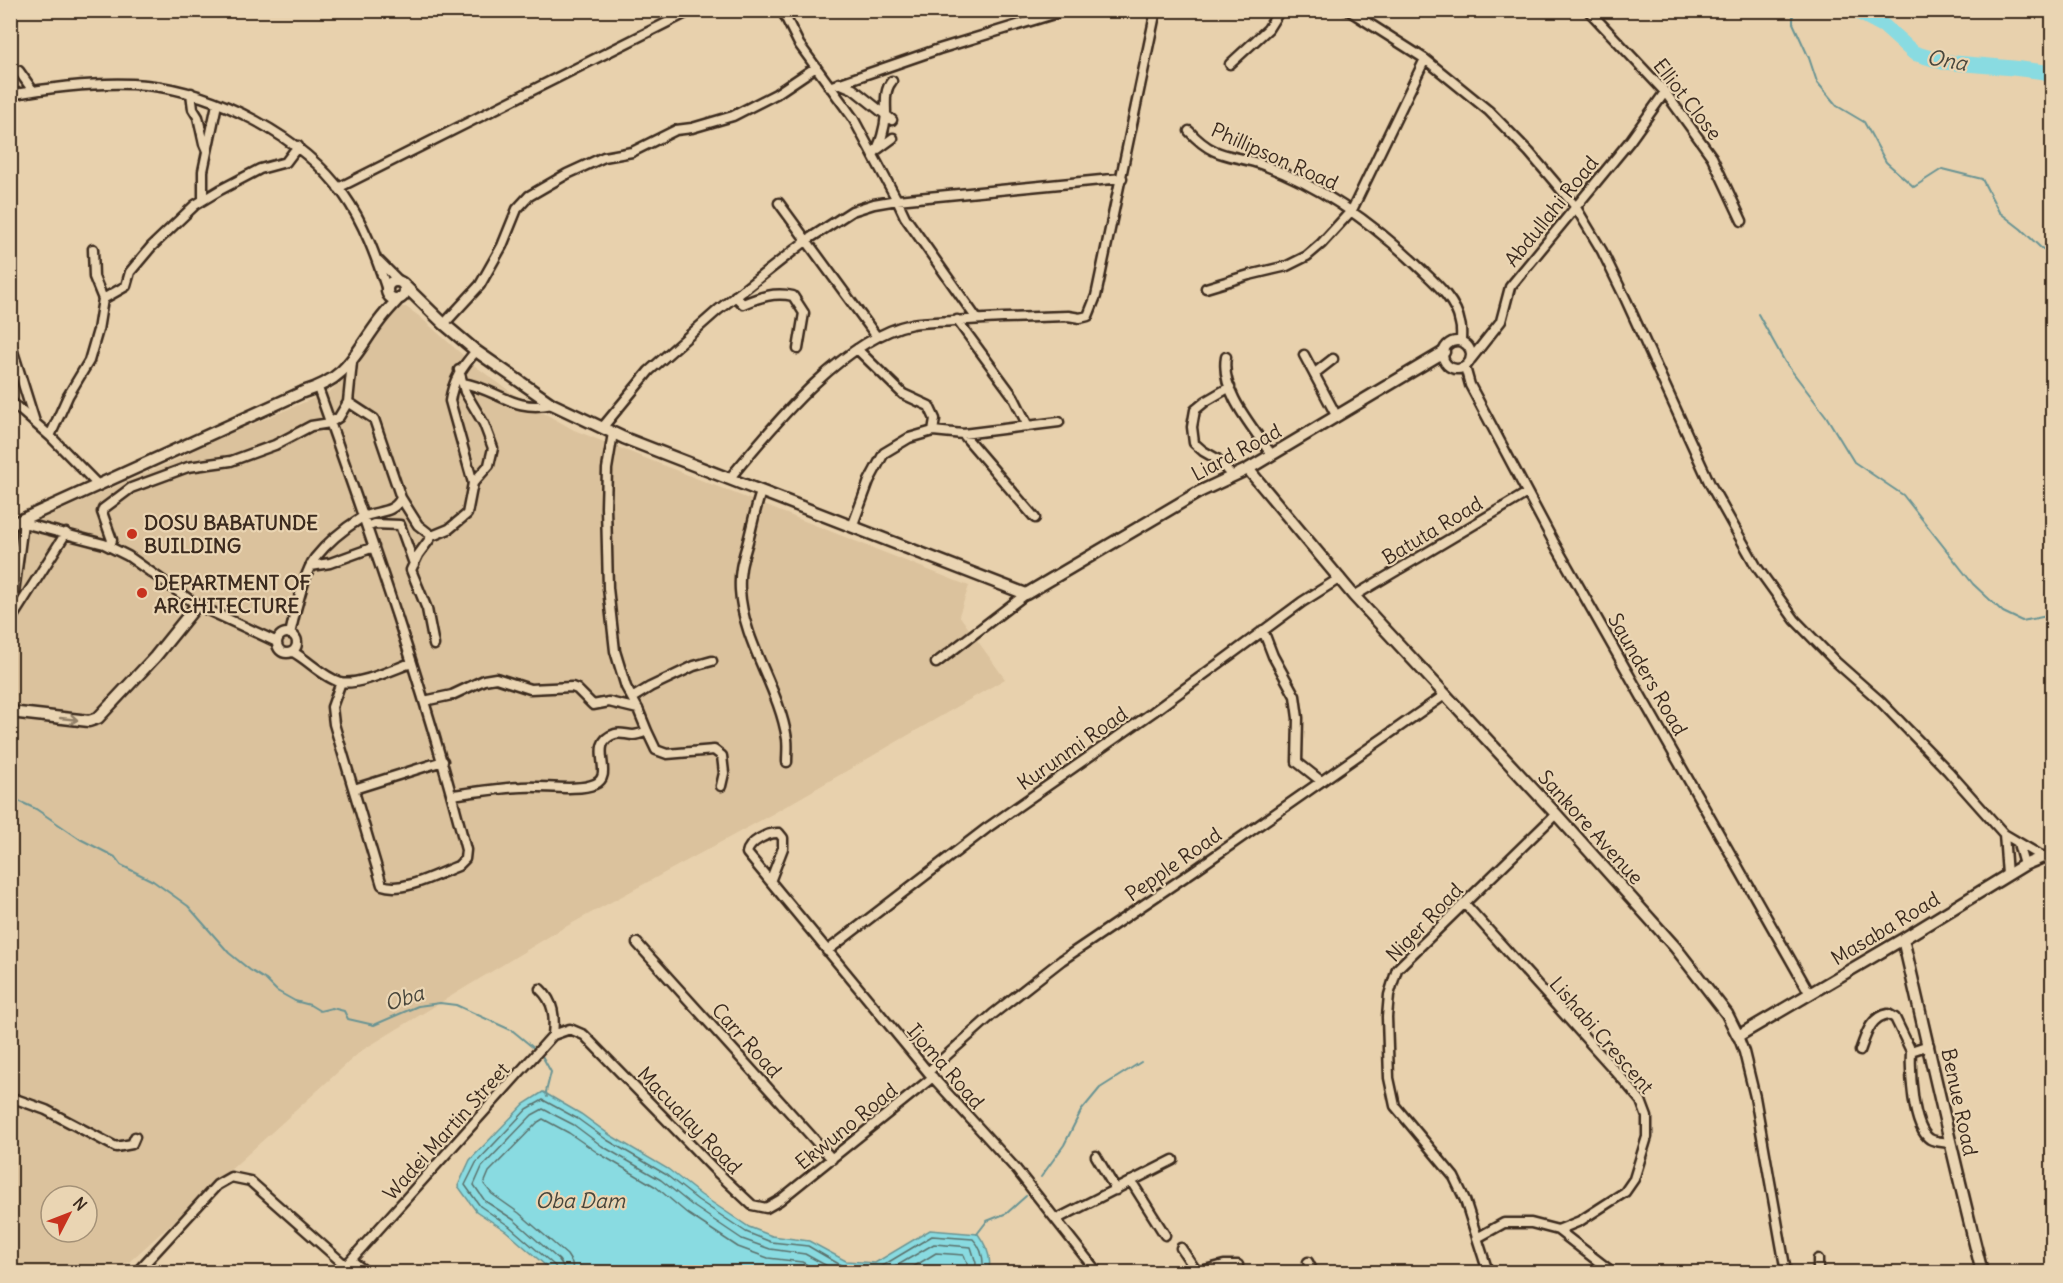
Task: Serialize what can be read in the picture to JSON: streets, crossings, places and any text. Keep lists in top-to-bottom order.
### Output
{
  "streets": {
    "street": [
      "Elliot Close",
      "Phillipson Road",
      "Abdullahi Road",
      "Liard Road",
      "Batuta Road",
      "Saunders Road",
      "Kurunmi Road",
      "Sankore Avenue",
      "Pepple Road",
      "Niger Road",
      "Masaba Road",
      "Lishabi Crescent",
      "Carr Road",
      "Ijoma Road",
      "Benue Road",
      "Macualay Road",
      "Ekwuno Road",
      "Wadei Martin Street"
    ]
  },
  "crossings": [
    ["Elliot Close", "Abdullahi Road"],
    ["Phillipson Road", "Abdullahi Road"],
    ["Phillipson Road", "Liard Road"],
    ["Phillipson Road", "Saunders Road"],
    ["Abdullahi Road", "Liard Road"],
    ["Abdullahi Road", "Saunders Road"],
    ["Liard Road", "Saunders Road"],
    ["Liard Road", "Sankore Avenue"],
    ["Batuta Road", "Saunders Road"],
    ["Batuta Road", "Sankore Avenue"],
    ["Saunders Road", "Masaba Road"],
    ["Kurunmi Road", "Sankore Avenue"],
    ["Kurunmi Road", "Ijoma Road"],
    ["Sankore Avenue", "Pepple Road"],
    ["Sankore Avenue", "Niger Road"],
    ["Sankore Avenue", "Masaba Road"],
    ["Pepple Road", "Ijoma Road"],
    ["Pepple Road", "Ekwuno Road"],
    ["Niger Road", "Lishabi Crescent"],
    ["Masaba Road", "Benue Road"],
    ["Carr Road", "Ekwuno Road"],
    ["Ijoma Road", "Ekwuno Road"],
    ["Macualay Road", "Ekwuno Road"],
    ["Macualay Road", "Wadei Martin Street"]
  ],
  "water": ["Ona", "Oba", "Oba Dam"],
  "places": ["DOSU BABATUNDE BUILDING", "DEPARTMENT OF ARCHITECTURE"],
  "north": "top right"
}
